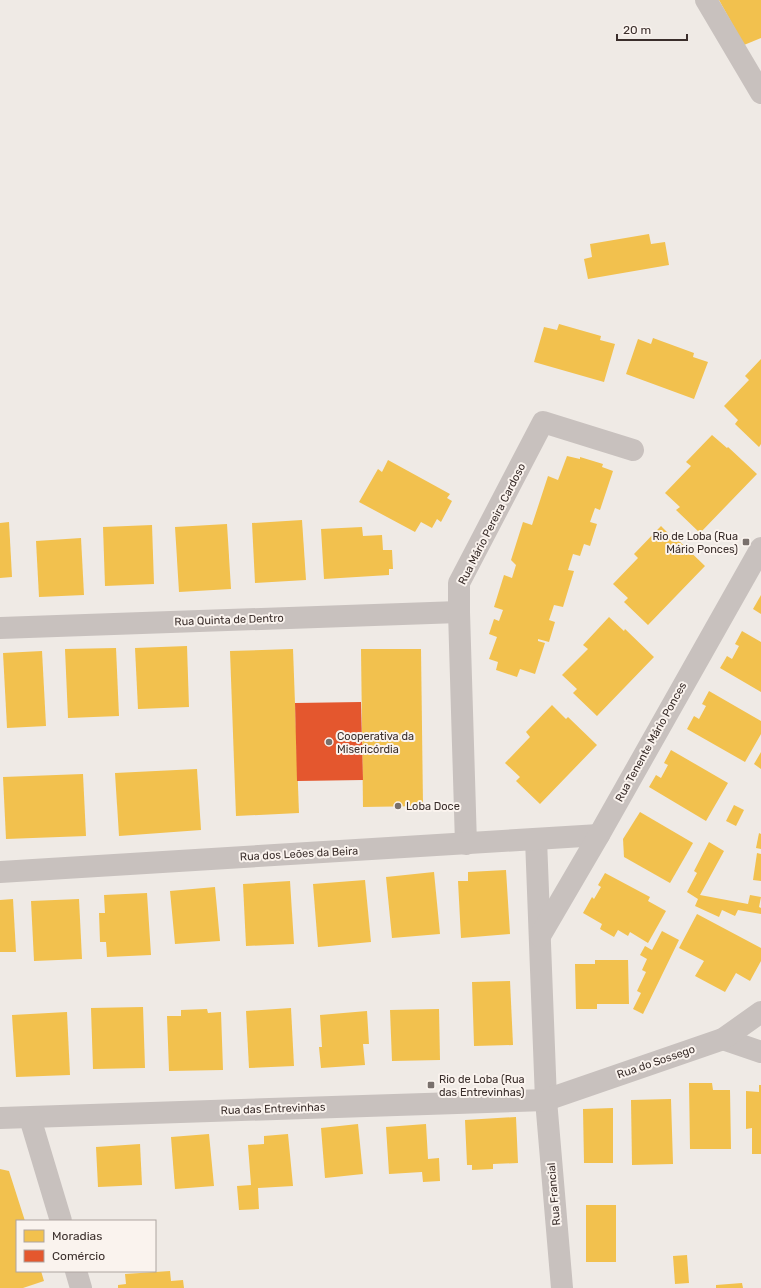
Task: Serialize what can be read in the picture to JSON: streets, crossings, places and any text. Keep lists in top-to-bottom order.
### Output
{
  "streets": {
    "street": [
      "Rua Mário Pereira Cardoso",
      "Rua Quinta de Dentro",
      "Rua Tenente Mário Ponces",
      "Rua dos Leões da Beira",
      "Rua do Sossego",
      "Rua das Entrevinhas",
      "Rua Francial"
    ]
  },
  "crossings": [
    ["Rua Mário Pereira Cardoso", "Rua Quinta de Dentro"],
    ["Rua Mário Pereira Cardoso", "Rua dos Leões da Beira"],
    ["Rua Tenente Mário Ponces", "Rua dos Leões da Beira"],
    ["Rua do Sossego", "Rua das Entrevinhas"],
    ["Rua do Sossego", "Rua Francial"],
    ["Rua das Entrevinhas", "Rua Francial"]
  ],
  "places": {
    "transit": ["Rio de Loba (Rua Mário Ponces)", "Rio de Loba (Rua das Entrevinhas)"],
    "other": ["Cooperativa da Misericórdia", "Loba Doce"]
  },
  "legend": ["Moradias", "Comércio"],
  "scale_bar": "20 m"
}
